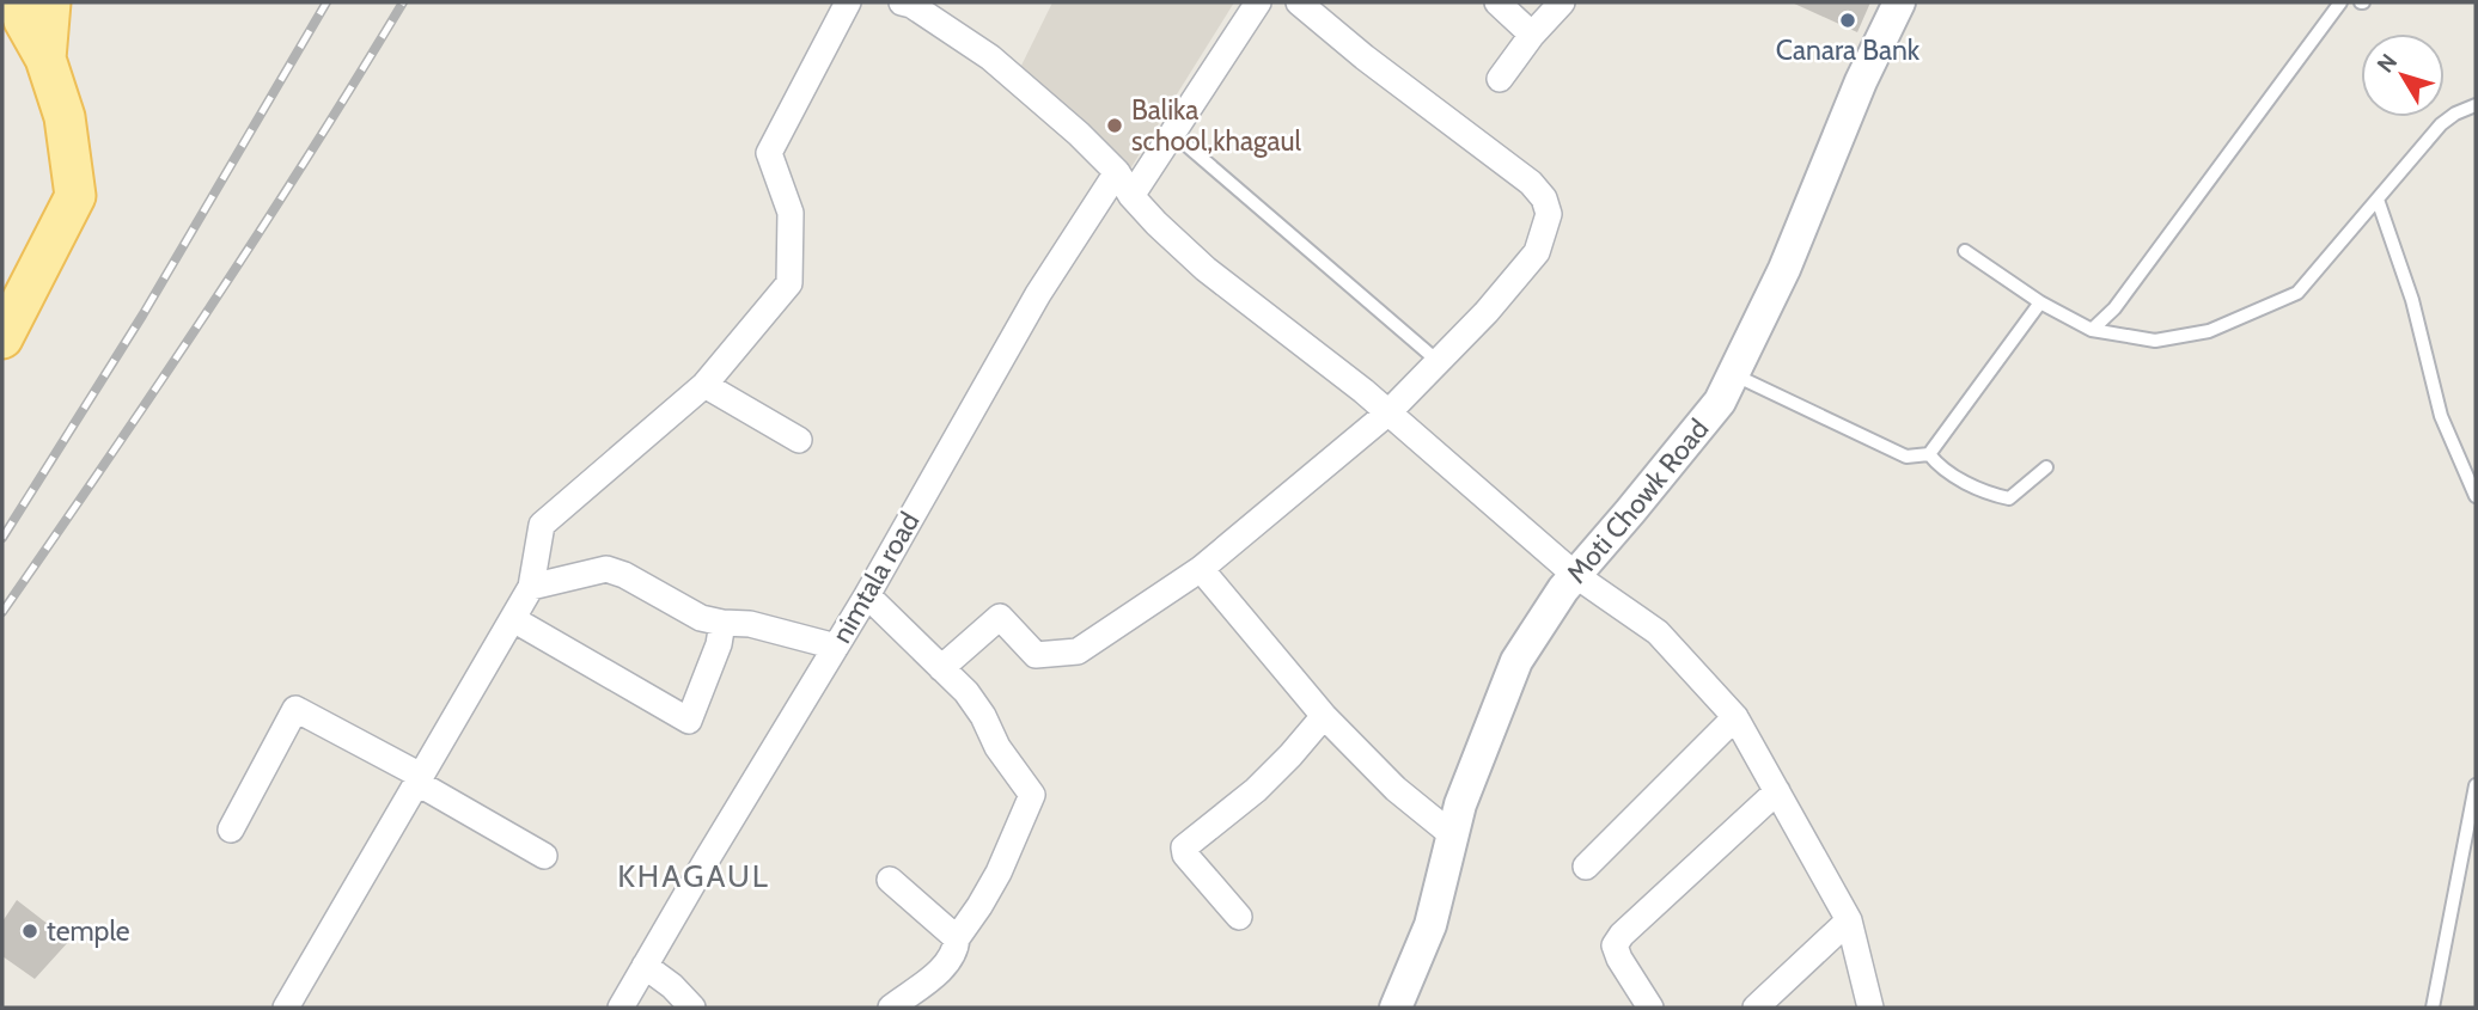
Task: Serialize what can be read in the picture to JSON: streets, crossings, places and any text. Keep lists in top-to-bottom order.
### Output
{
  "streets": {
    "street": ["Moti Chowk Road", "nimtala road"]
  },
  "districts": ["KHAGAUL"],
  "places": ["Canara Bank", "Balika school,khagaul", "temple"],
  "north": "top left"
}
